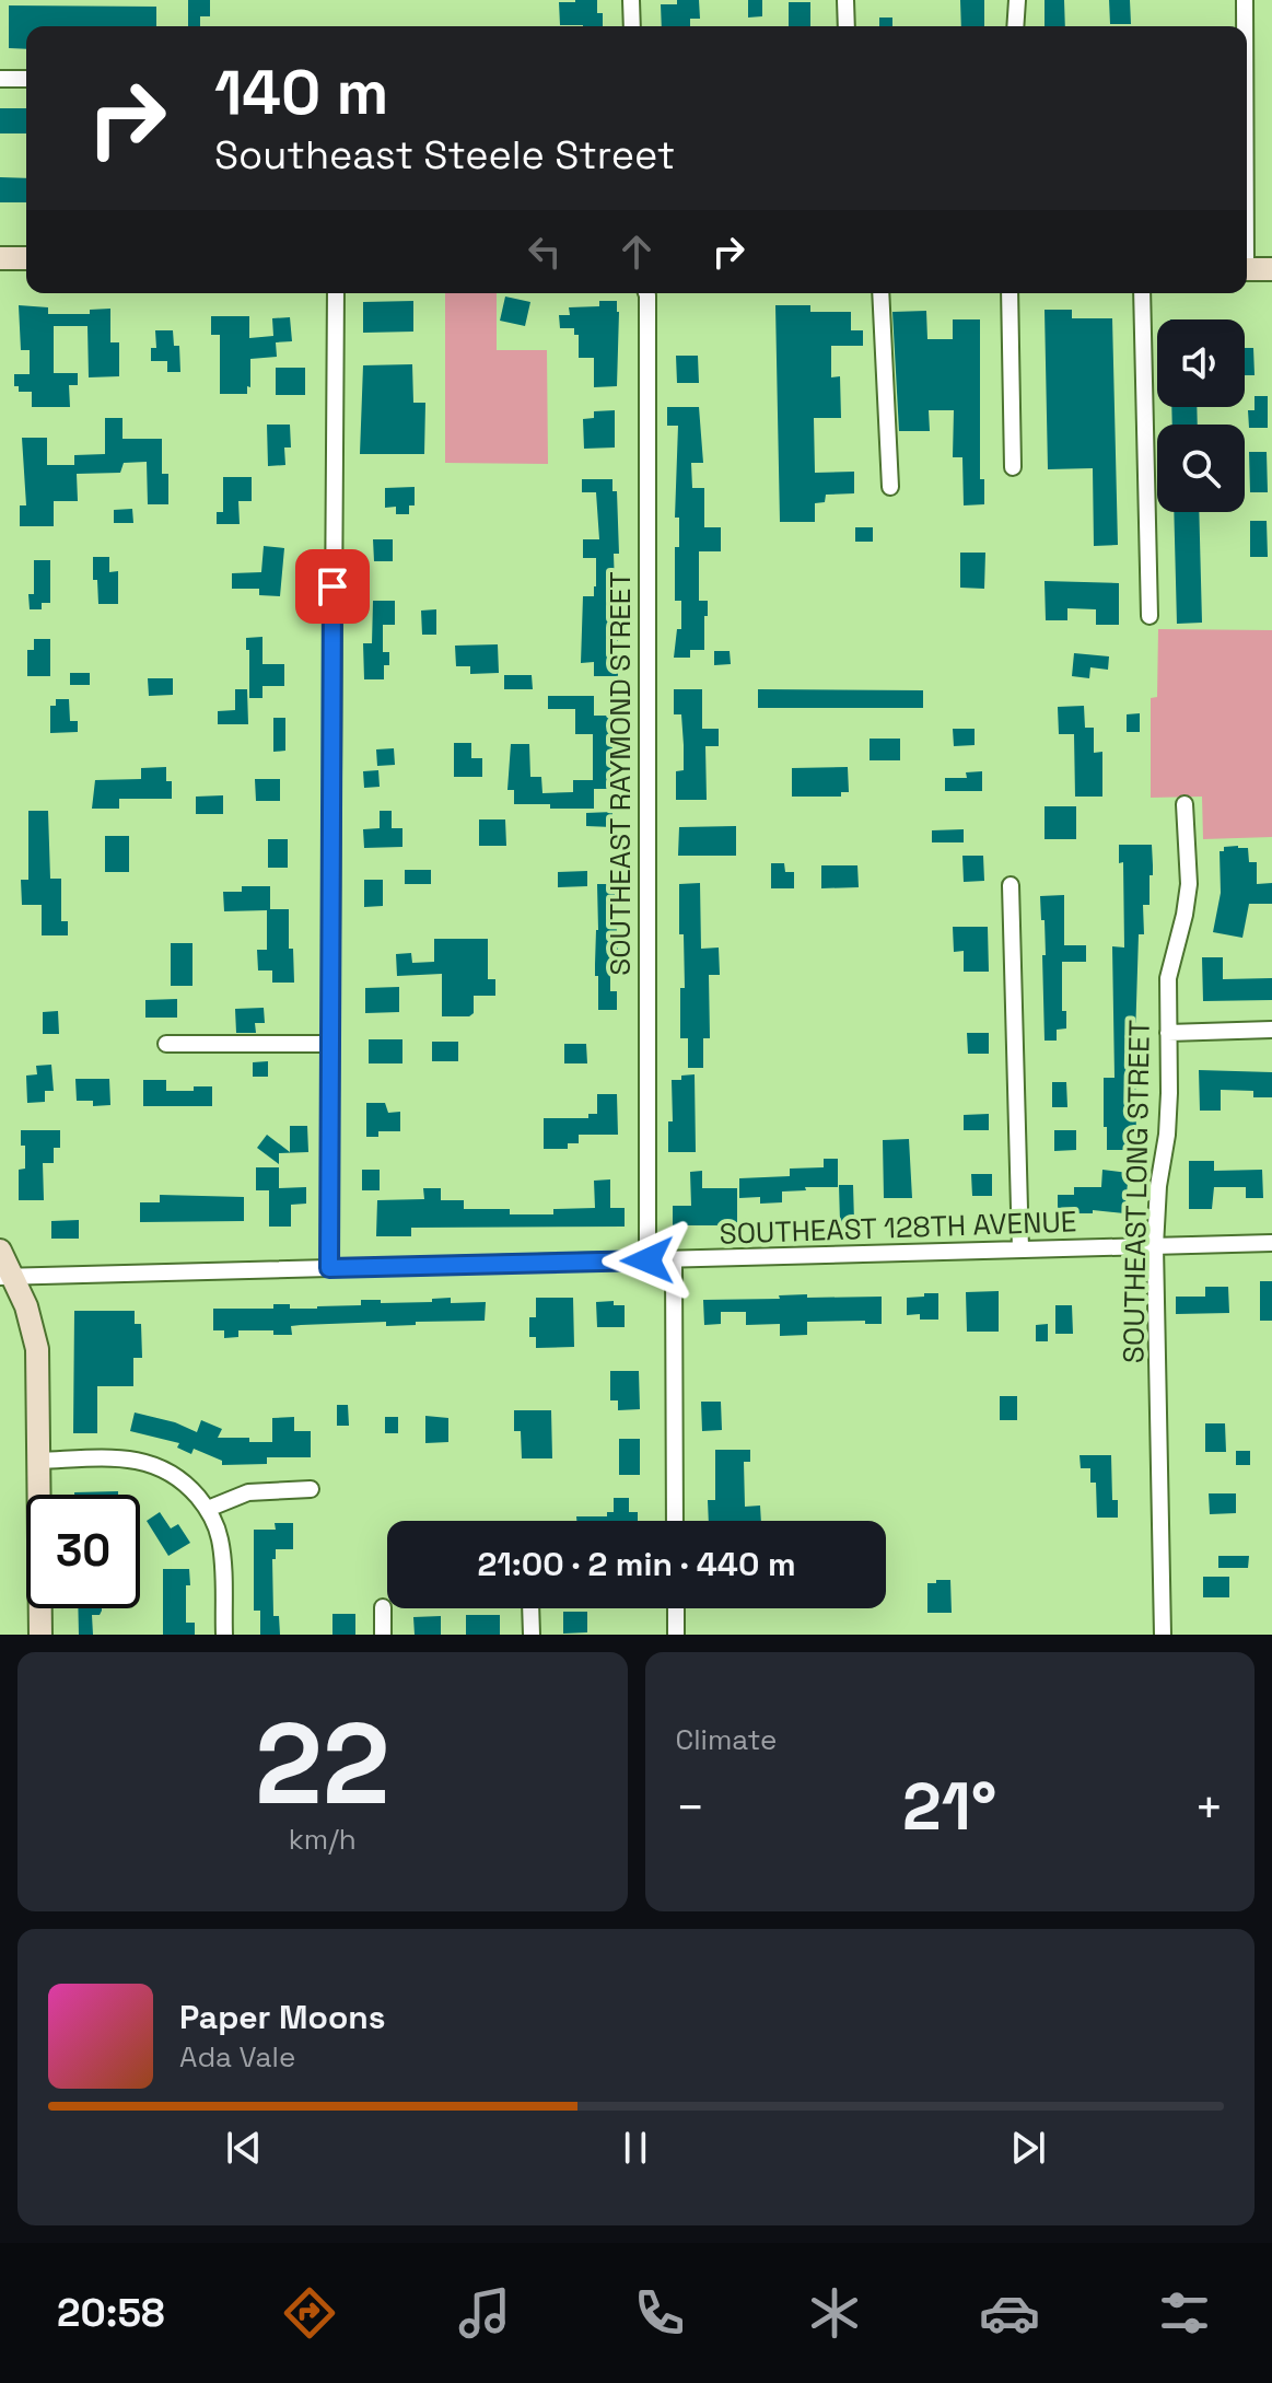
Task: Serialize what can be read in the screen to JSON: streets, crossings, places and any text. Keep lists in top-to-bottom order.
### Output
{
  "streets": {
    "street": ["SOUTHEAST RAYMOND STREET", "SOUTHEAST LONG STREET", "SOUTHEAST 128TH AVENUE"]
  },
  "crossings": [
    ["SOUTHEAST RAYMOND STREET", "SOUTHEAST 128TH AVENUE"],
    ["SOUTHEAST LONG STREET", "SOUTHEAST 128TH AVENUE"]
  ],
  "page": {
    "turn": ["140 m", "Southeast Steele Street"],
    "limit": "30",
    "trip": "21:00 · 2 min · 440 m",
    "tile": [
      ["22", "km/h"],
      "Climate"
    ],
    "heat": ["−", "21°", "+"],
    "song": ["Paper Moons", "Ada Vale"],
    "tabs": "20:58"
  }
}
